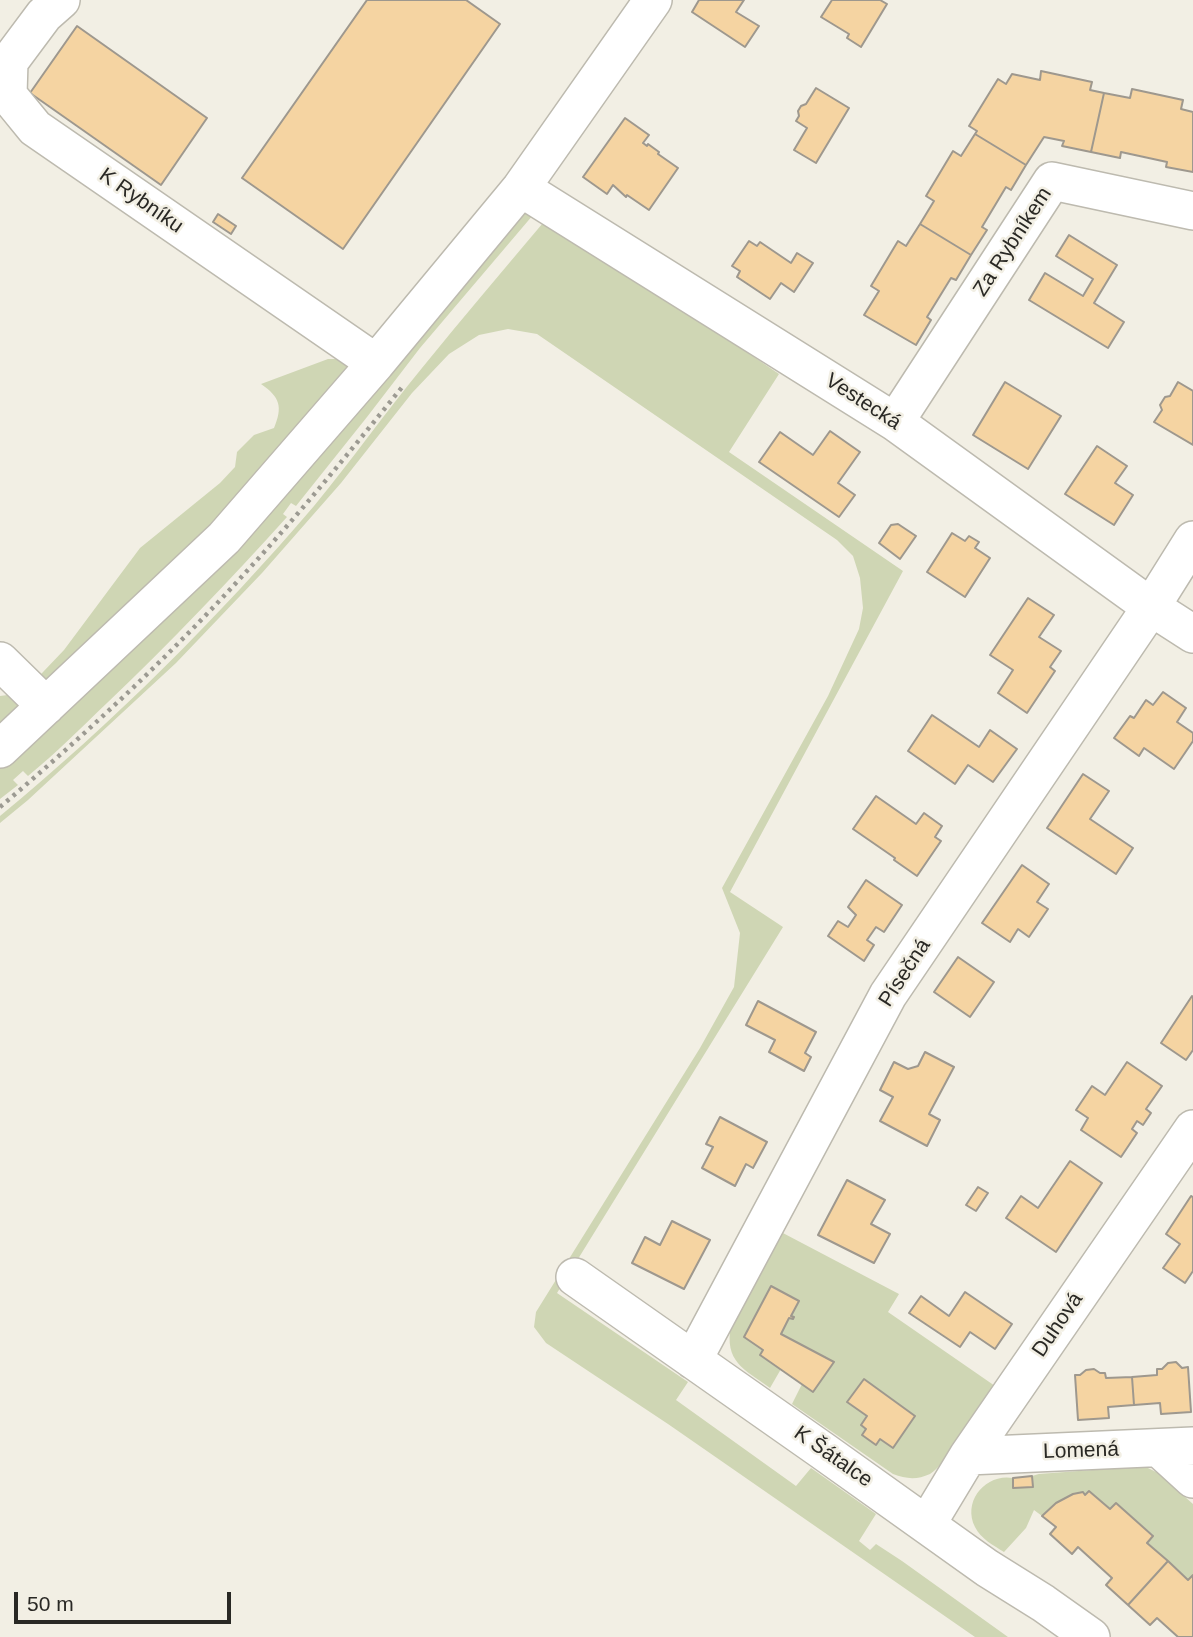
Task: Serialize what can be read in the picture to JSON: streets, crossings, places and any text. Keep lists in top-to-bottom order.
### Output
{
  "streets": {
    "street": [
      "K Rybníku",
      "Za Rybníkem",
      "Vestecká",
      "Písečná",
      "Duhová",
      "Lomená",
      "K Šátalce"
    ]
  },
  "crossings": [
    ["Za Rybníkem", "Vestecká"],
    ["Vestecká", "Písečná"],
    ["Písečná", "K Šátalce"],
    ["Duhová", "Lomená"],
    ["Duhová", "K Šátalce"]
  ],
  "scale_bar": "50 m"
}
